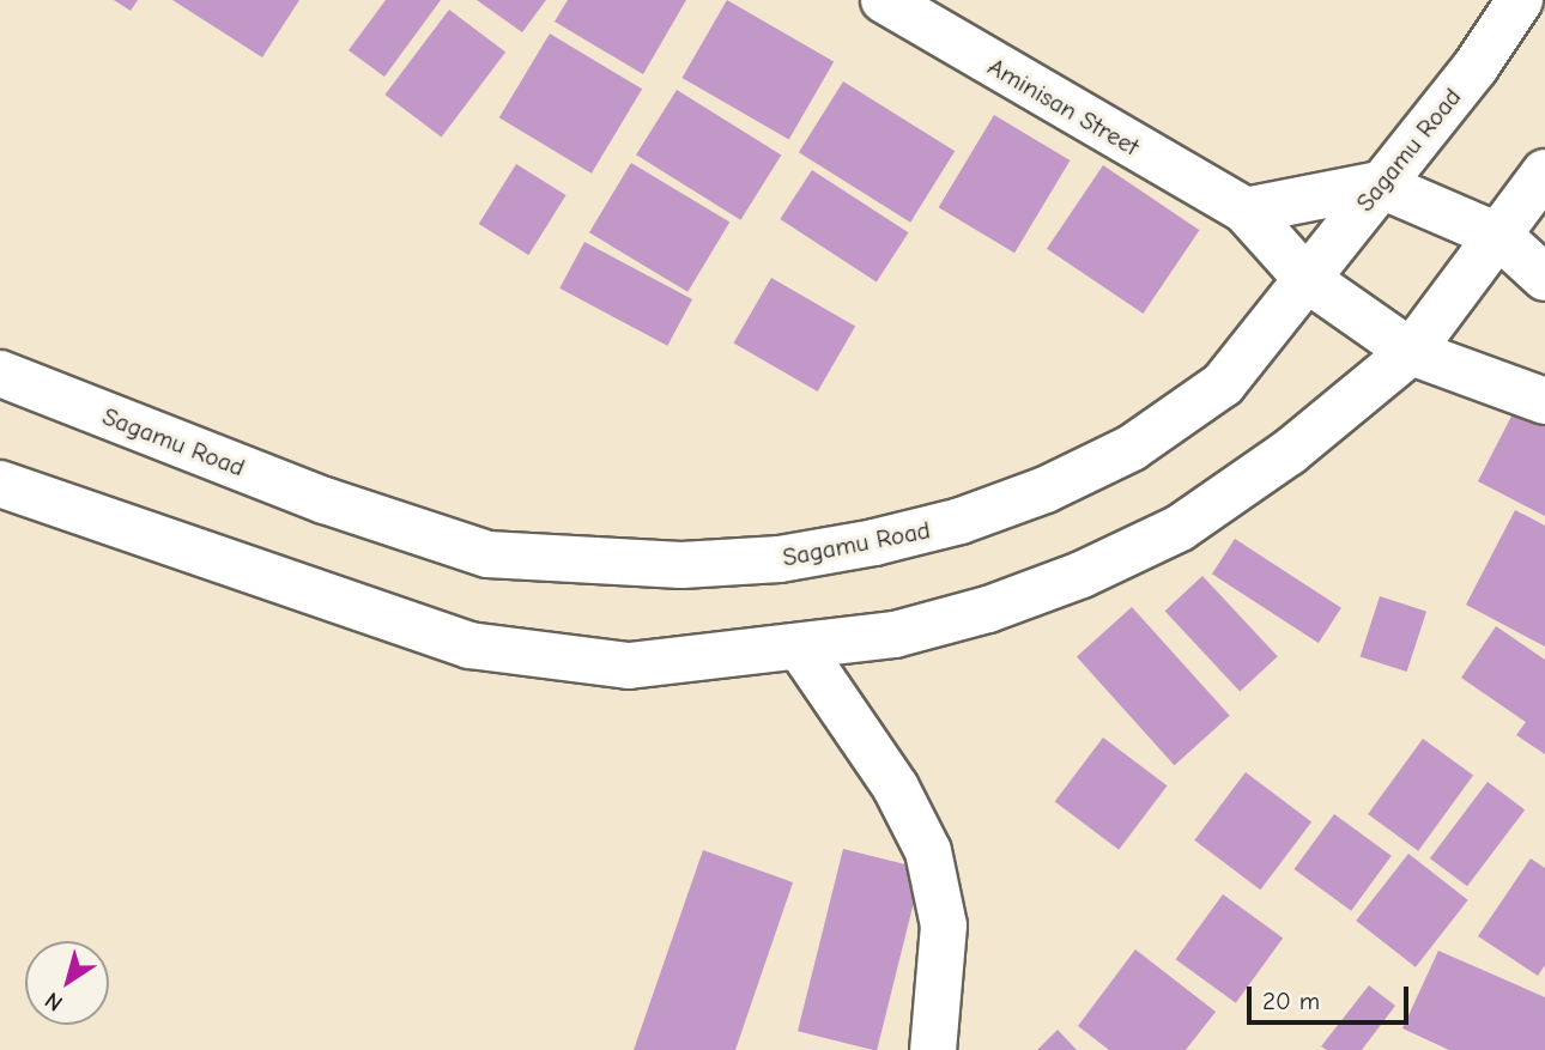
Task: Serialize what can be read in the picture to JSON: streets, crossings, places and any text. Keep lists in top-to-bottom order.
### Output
{
  "streets": {
    "main road": ["Aminisan Street", "Sagamu Road"]
  },
  "crossings": [
    ["Aminisan Street", "Sagamu Road"]
  ],
  "scale_bar": "20 m",
  "north": "bottom left"
}
